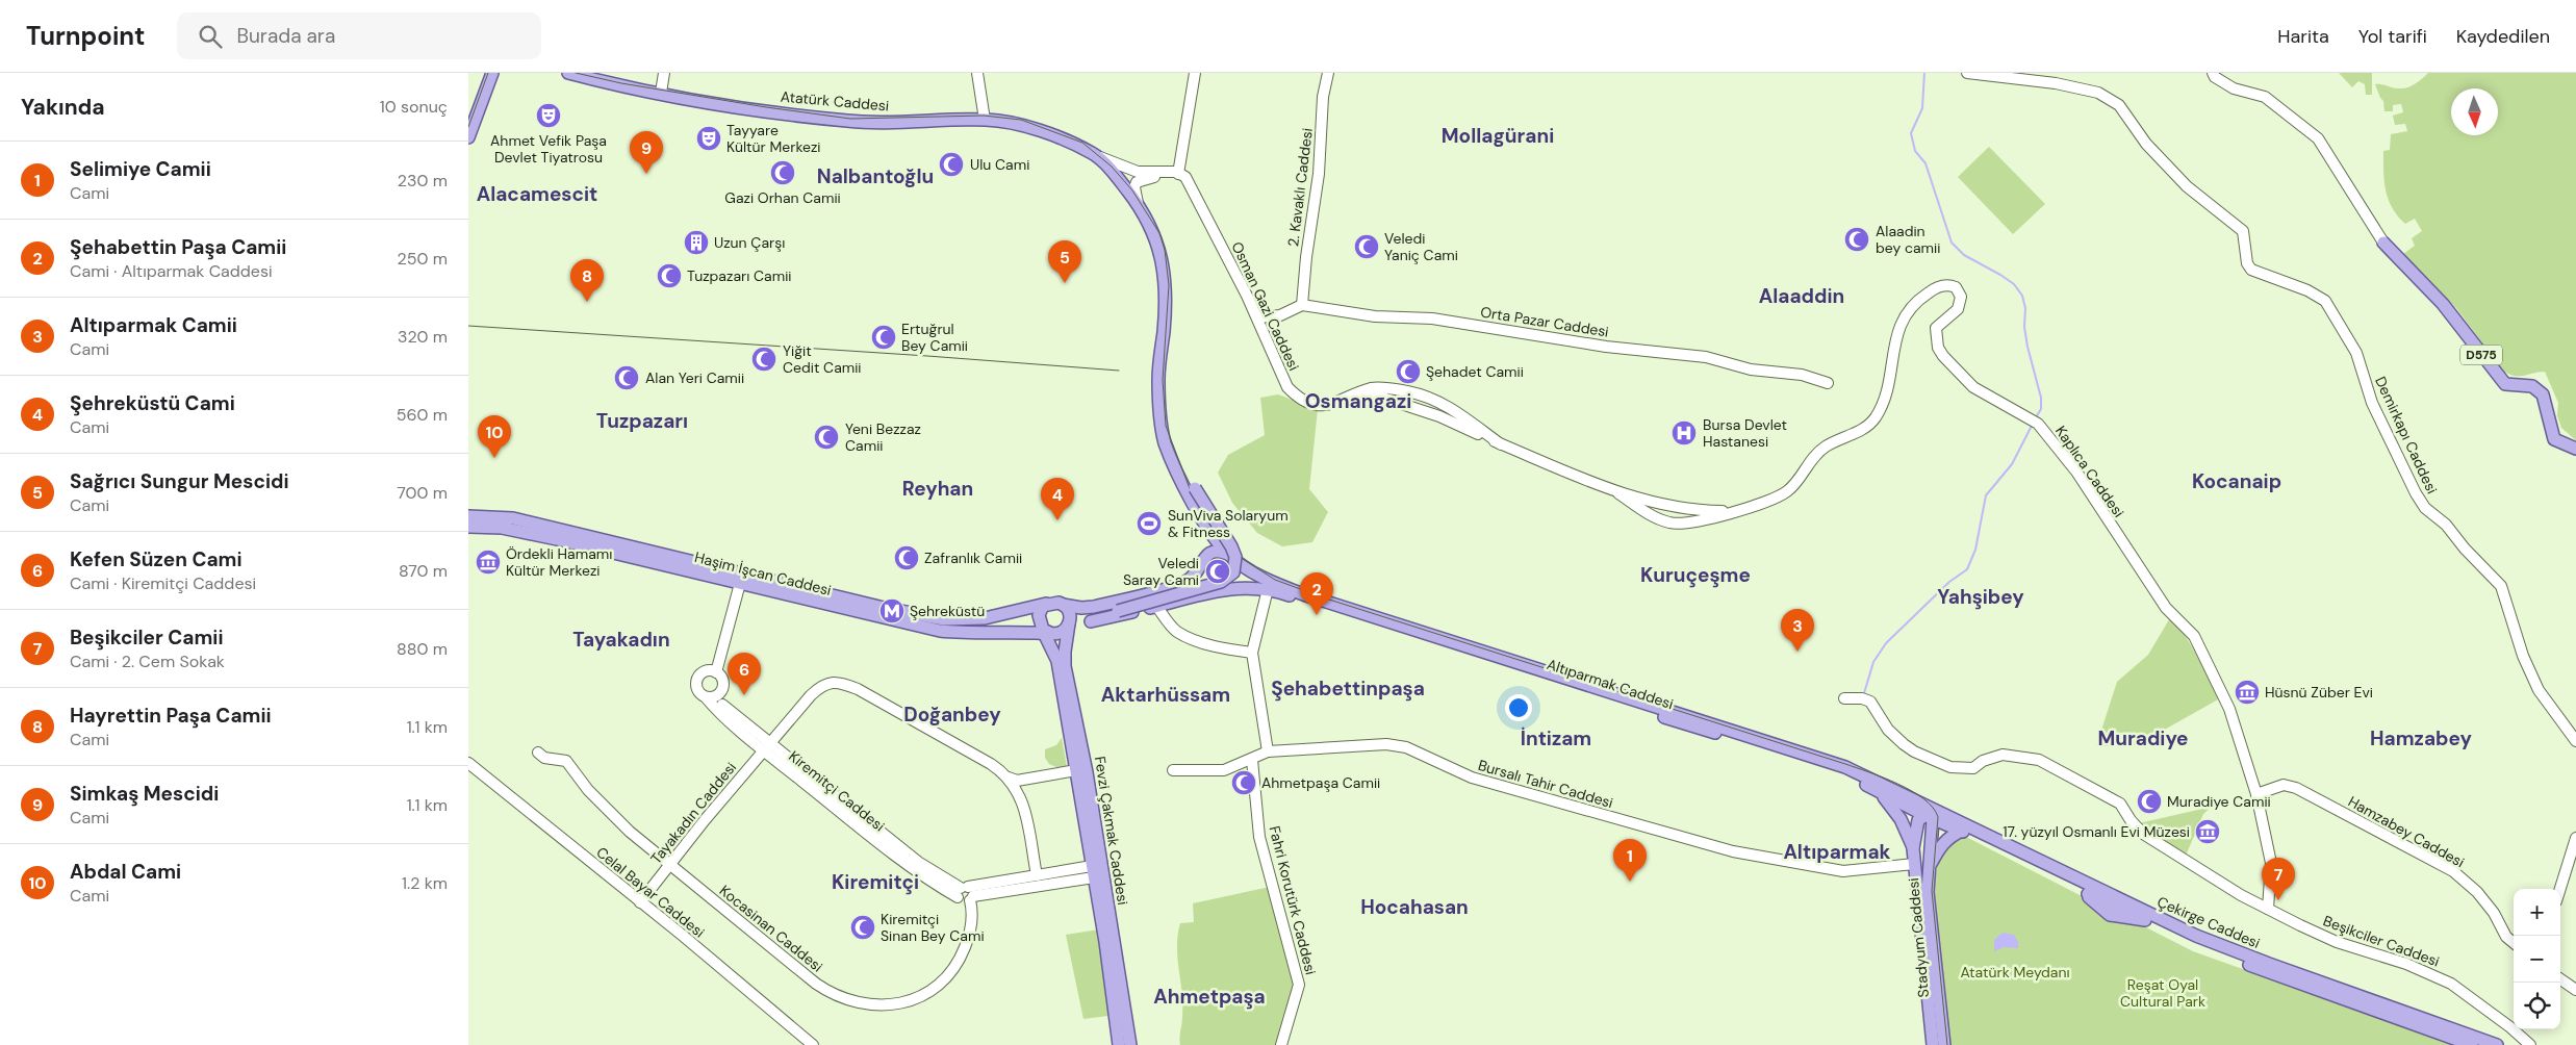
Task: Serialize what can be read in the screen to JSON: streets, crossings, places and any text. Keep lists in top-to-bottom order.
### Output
{
  "streets": {
    "main road": [
      "Atatürk Caddesi",
      "2. Kavaklı Caddesi",
      "Osman Gazi Caddesi",
      "Orta Pazar Caddesi",
      "D575",
      "Demirkapı Caddesi",
      "Kaplıca Caddesi",
      "Haşim İşcan Caddesi",
      "Altıparmak Caddesi",
      "Bursalı Tahir Caddesi",
      "Kiremitçi Caddesi",
      "Tayakadın Caddesi",
      "Fevzi Çakmak Caddesi",
      "Hamzabey Caddesi",
      "Celal Bayar Caddesi",
      "Fahri Korutürk Caddesi",
      "Çekirge Caddesi",
      "Kocasinan Caddesi",
      "Stadyum Caddesi",
      "Beşikciler Caddesi"
    ]
  },
  "crossings": [
    ["2. Kavaklı Caddesi", "Orta Pazar Caddesi"],
    ["Kaplıca Caddesi", "Hamzabey Caddesi"],
    ["Kaplıca Caddesi", "Beşikciler Caddesi"],
    ["Haşim İşcan Caddesi", "Fevzi Çakmak Caddesi"],
    ["Altıparmak Caddesi", "Çekirge Caddesi"],
    ["Altıparmak Caddesi", "Stadyum Caddesi"],
    ["Bursalı Tahir Caddesi", "Fahri Korutürk Caddesi"],
    ["Kiremitçi Caddesi", "Tayakadın Caddesi"],
    ["Kiremitçi Caddesi", "Kocasinan Caddesi"],
    ["Tayakadın Caddesi", "Celal Bayar Caddesi"],
    ["Tayakadın Caddesi", "Kocasinan Caddesi"],
    ["Çekirge Caddesi", "Stadyum Caddesi"]
  ],
  "districts": [
    "Mollagürani",
    "Nalbantoğlu",
    "Alacamescit",
    "Alaaddin",
    "Osmangazi",
    "Tuzpazarı",
    "Kocanaip",
    "Reyhan",
    "Kuruçeşme",
    "Yahşibey",
    "Tayakadın",
    "Şehabettinpaşa",
    "Aktarhüssam",
    "Doğanbey",
    "İntizam",
    "Muradiye",
    "Hamzabey",
    "Altıparmak",
    "Kiremitçi",
    "Hocahasan",
    "Ahmetpaşa"
  ],
  "parks": ["Atatürk Meydanı", "Reşat Oyal Cultural Park"],
  "places": {
    "theatre": ["Ahmet Vefik Paşa Devlet Tiyatrosu", "Tayyare Kültür Merkezi"],
    "mosque": [
      "Ulu Cami",
      "Gazi Orhan Camii",
      "Alaadin bey camii",
      "Veledi Yaniç Cami",
      "Tuzpazarı Camii",
      "Ertuğrul Bey Camii",
      "Yiğit Cedit Camii",
      "Şehadet Camii",
      "Alan Yeri Camii",
      "Yeni Bezzaz Camii",
      "Zafranlık Camii",
      "Veledi Saray Cami",
      "Ahmetpaşa Camii",
      "Muradiye Camii",
      "Kiremitçi Sinan Bey Cami"
    ],
    "building": ["Uzun Çarşı"],
    "hospital": ["Bursa Devlet Hastanesi"],
    "sports": ["SunViva Solaryum & Fitness"],
    "museum": ["Ördekli Hamamı Kültür Merkezi", "Hüsnü Züber Evi", "17. yüzyıl Osmanlı Evi Müzesi"],
    "metro station": ["Şehreküstü"]
  },
  "north": "bottom",
  "page": {
    "header": "Turnpoint",
    "search": "Burada ara",
    "nav": ["Harita", "Yol tarifi", "Kaydedilen"],
    "heading": ["Yakında", "10 sonuç"],
    "pins": [
      "9",
      "5",
      "8",
      "10",
      "4",
      "2",
      "3",
      "6",
      "1",
      "7"
    ],
    "list": [
      {
        "mark": "1",
        "name": "Selimiye Camii",
        "note": "Cami",
        "value": "230 m"
      },
      {
        "mark": "2",
        "name": "Şehabettin Paşa Camii",
        "note": "Cami · Altıparmak Caddesi",
        "value": "250 m"
      },
      {
        "mark": "3",
        "name": "Altıparmak Camii",
        "note": "Cami",
        "value": "320 m"
      },
      {
        "mark": "4",
        "name": "Şehreküstü Cami",
        "note": "Cami",
        "value": "560 m"
      },
      {
        "mark": "5",
        "name": "Sağrıcı Sungur Mescidi",
        "note": "Cami",
        "value": "700 m"
      },
      {
        "mark": "6",
        "name": "Kefen Süzen Cami",
        "note": "Cami · Kiremitçi Caddesi",
        "value": "870 m"
      },
      {
        "mark": "7",
        "name": "Beşikciler Camii",
        "note": "Cami · 2. Cem Sokak",
        "value": "880 m"
      },
      {
        "mark": "8",
        "name": "Hayrettin Paşa Camii",
        "note": "Cami",
        "value": "1.1 km"
      },
      {
        "mark": "9",
        "name": "Simkaş Mescidi",
        "note": "Cami",
        "value": "1.1 km"
      },
      {
        "mark": "10",
        "name": "Abdal Cami",
        "note": "Cami",
        "value": "1.2 km"
      }
    ],
    "map_buttons": ["+", "−"]
  }
}
